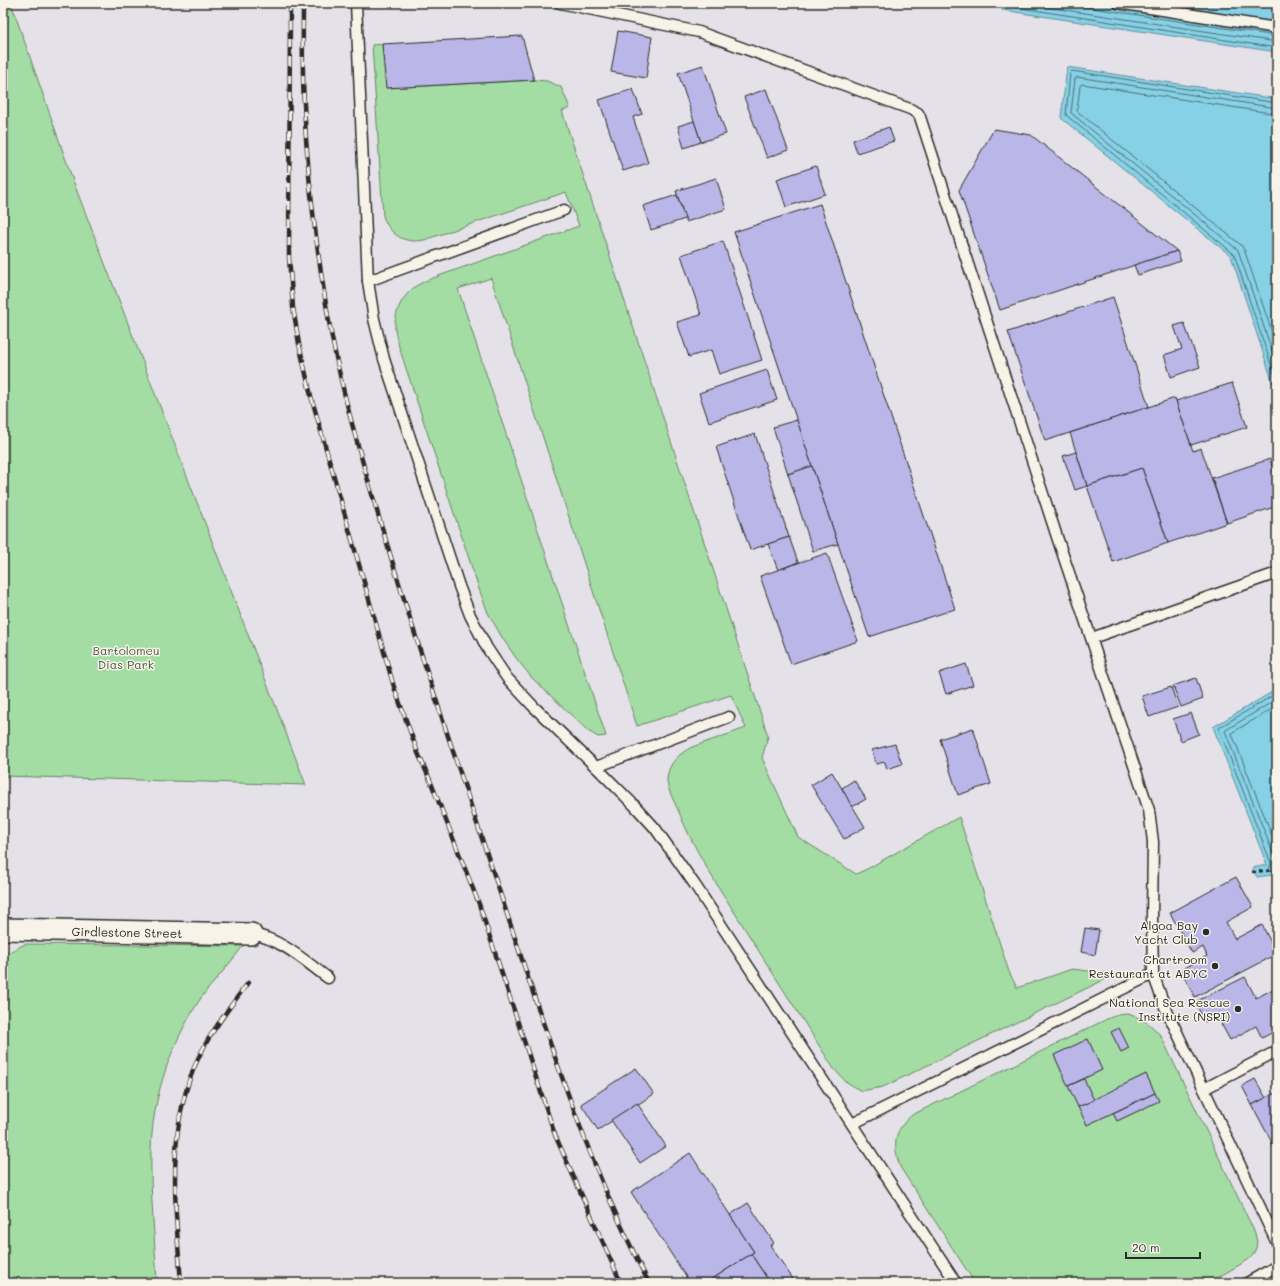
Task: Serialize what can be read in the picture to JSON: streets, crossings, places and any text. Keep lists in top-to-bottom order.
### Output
{
  "streets": {
    "street": ["Girdlestone Street"]
  },
  "parks": ["Bartolomeu Dias Park"],
  "places": ["Algoa Bay Yacht Club", "Chartroom Restaurant at ABYC", "National Sea Rescue Institute (NSRI)"],
  "scale_bar": "20 m"
}
